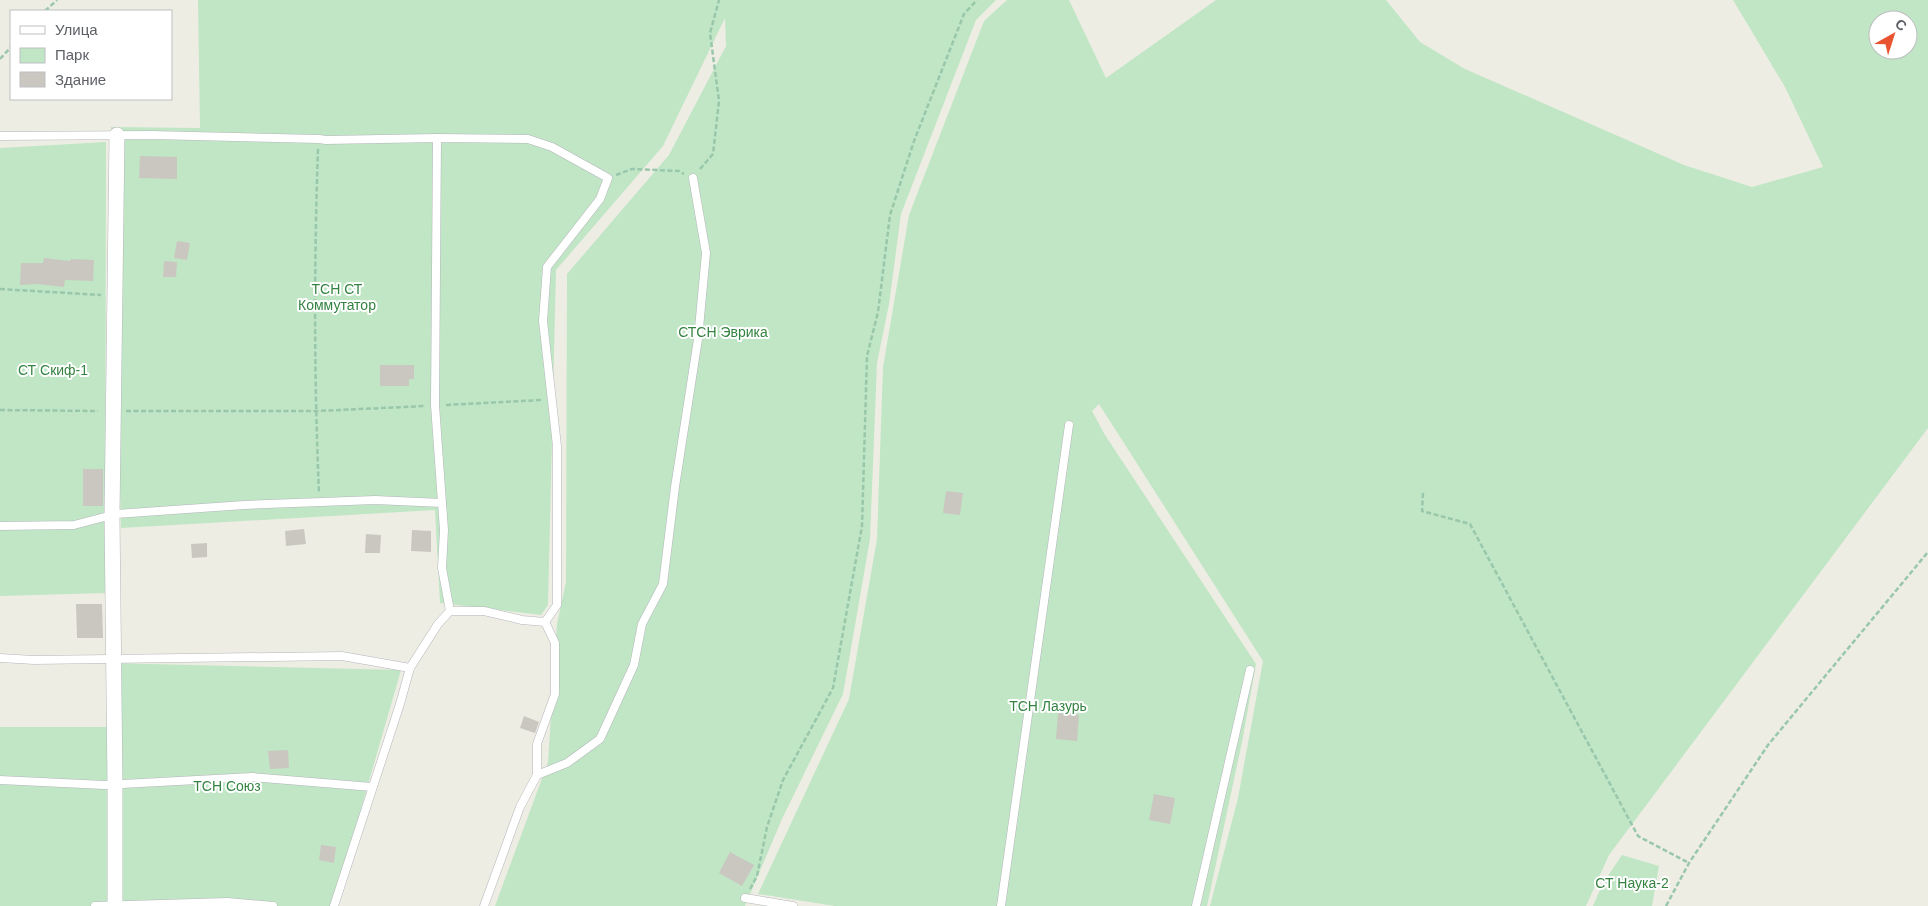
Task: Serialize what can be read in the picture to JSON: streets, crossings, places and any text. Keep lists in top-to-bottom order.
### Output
{
  "parks": [
    "ТСН СТ Коммутатор",
    "СТСН Эврика",
    "СТ Скиф-1",
    "ТСН Лазурь",
    "ТСН Союз",
    "СТ Наука-2"
  ],
  "legend": ["Улица", "Парк", "Здание"],
  "north": "top right"
}
